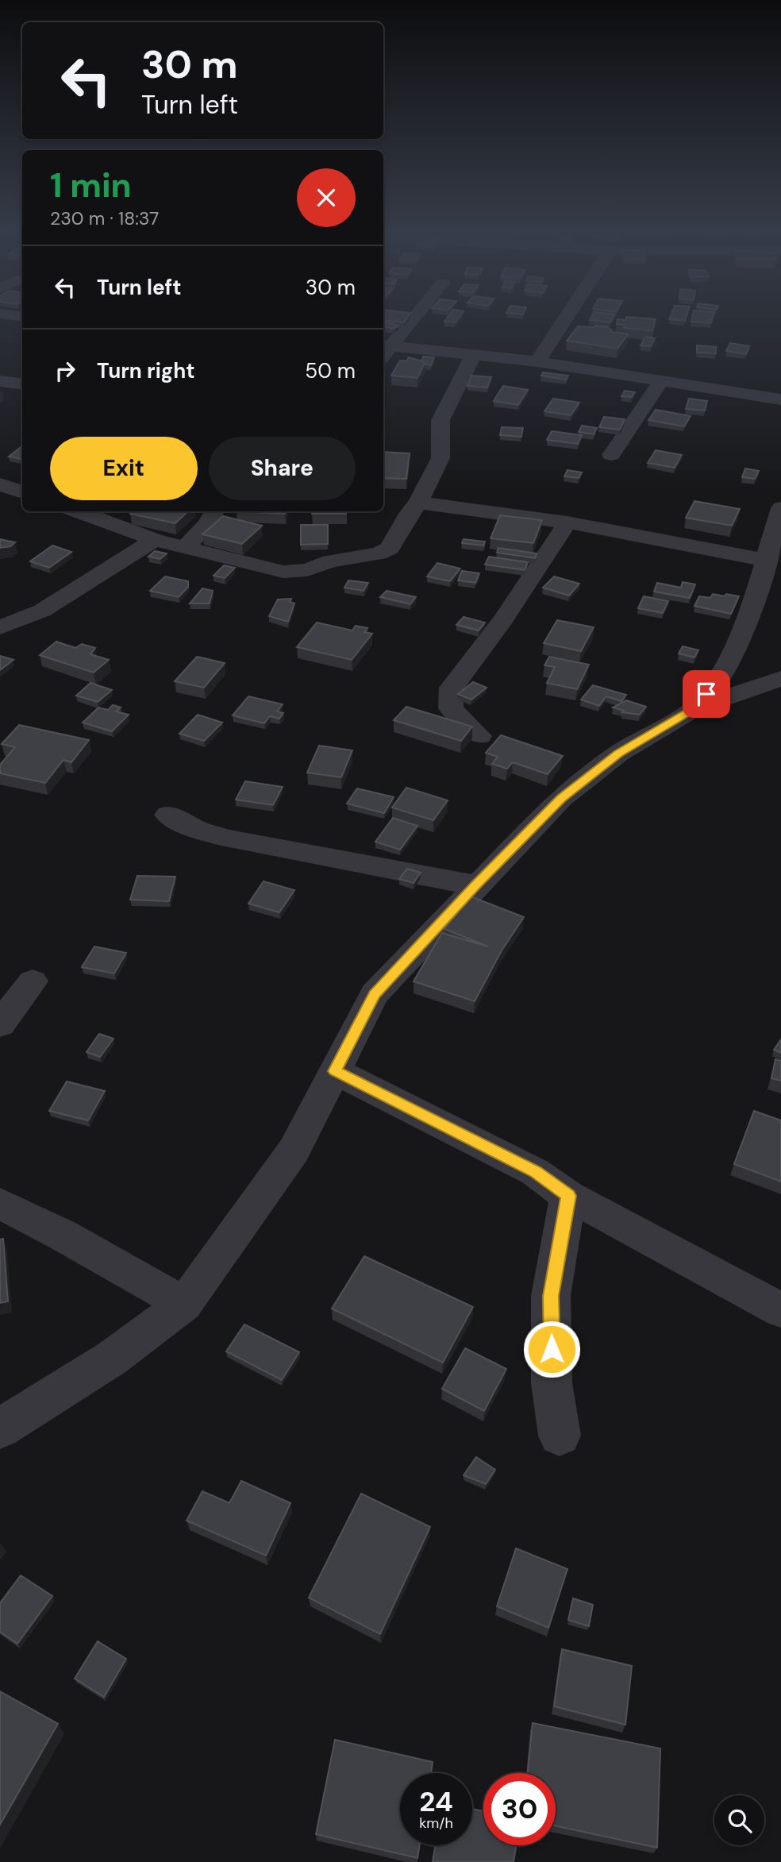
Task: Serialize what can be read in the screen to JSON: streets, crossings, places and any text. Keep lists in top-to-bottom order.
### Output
{
  "page": {
    "turn": ["30 m", "Turn left"],
    "heading": ["1 min", "230 m · 18:37"],
    "list": [
      {
        "name": "Turn left",
        "value": "30 m"
      },
      {
        "name": "Turn right",
        "value": "50 m"
      }
    ],
    "buttons": ["Exit", "Share"],
    "speed": "24 km/h",
    "limit": "30"
  }
}
